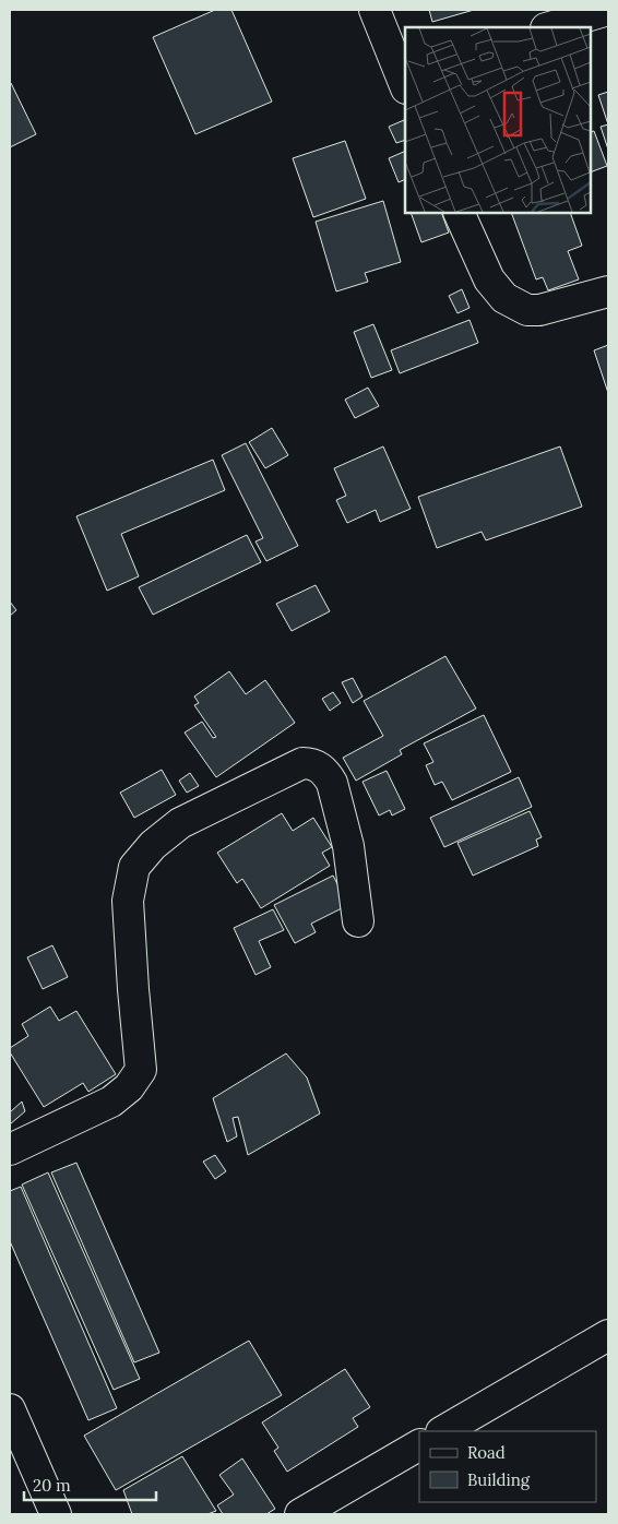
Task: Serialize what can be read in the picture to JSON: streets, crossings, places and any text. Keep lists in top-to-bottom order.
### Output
{
  "legend": ["Road", "Building"],
  "scale_bar": "20 m"
}
